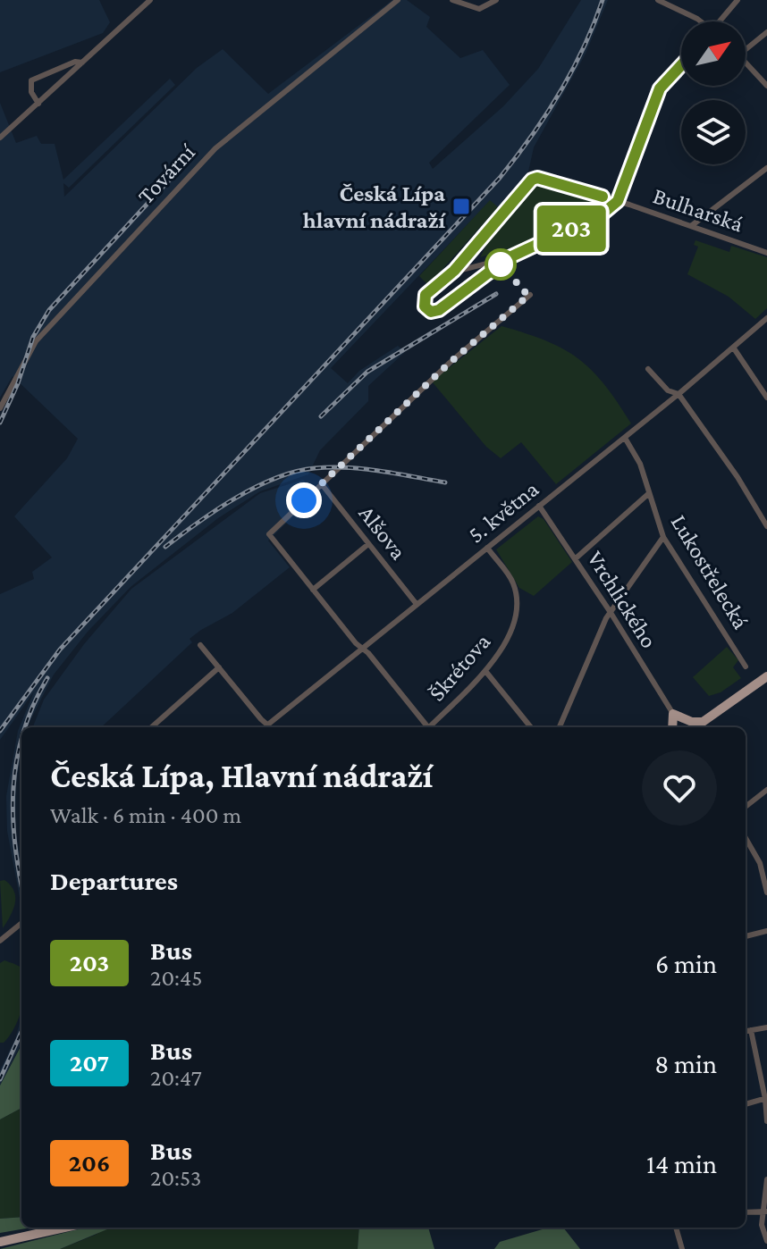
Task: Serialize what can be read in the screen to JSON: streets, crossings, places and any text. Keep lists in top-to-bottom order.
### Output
{
  "streets": {
    "street": [
      "Tovární",
      "Bulharská",
      "5. května",
      "Alšova",
      "Lukostřelecká",
      "Vrchlického",
      "Škrétova"
    ]
  },
  "crossings": [
    ["5. května", "Alšova"],
    ["5. května", "Lukostřelecká"],
    ["5. května", "Vrchlického"],
    ["5. května", "Škrétova"],
    ["Lukostřelecká", "Vrchlického"]
  ],
  "places": {
    "transit": ["Česká Lípa hlavní nádraží"]
  },
  "lines": ["bus line 203"],
  "north": "top right",
  "page": {
    "on_map": "203",
    "heading": [
      ["Česká Lípa, Hlavní nádraží", "Walk · 6 min · 400 m"],
      "Departures"
    ],
    "list": [
      {
        "mark": "203",
        "name": "Bus",
        "note": "20:45",
        "value": "6 min"
      },
      {
        "mark": "207",
        "name": "Bus",
        "note": "20:47",
        "value": "8 min"
      },
      {
        "mark": "206",
        "name": "Bus",
        "note": "20:53",
        "value": "14 min"
      }
    ]
  }
}
